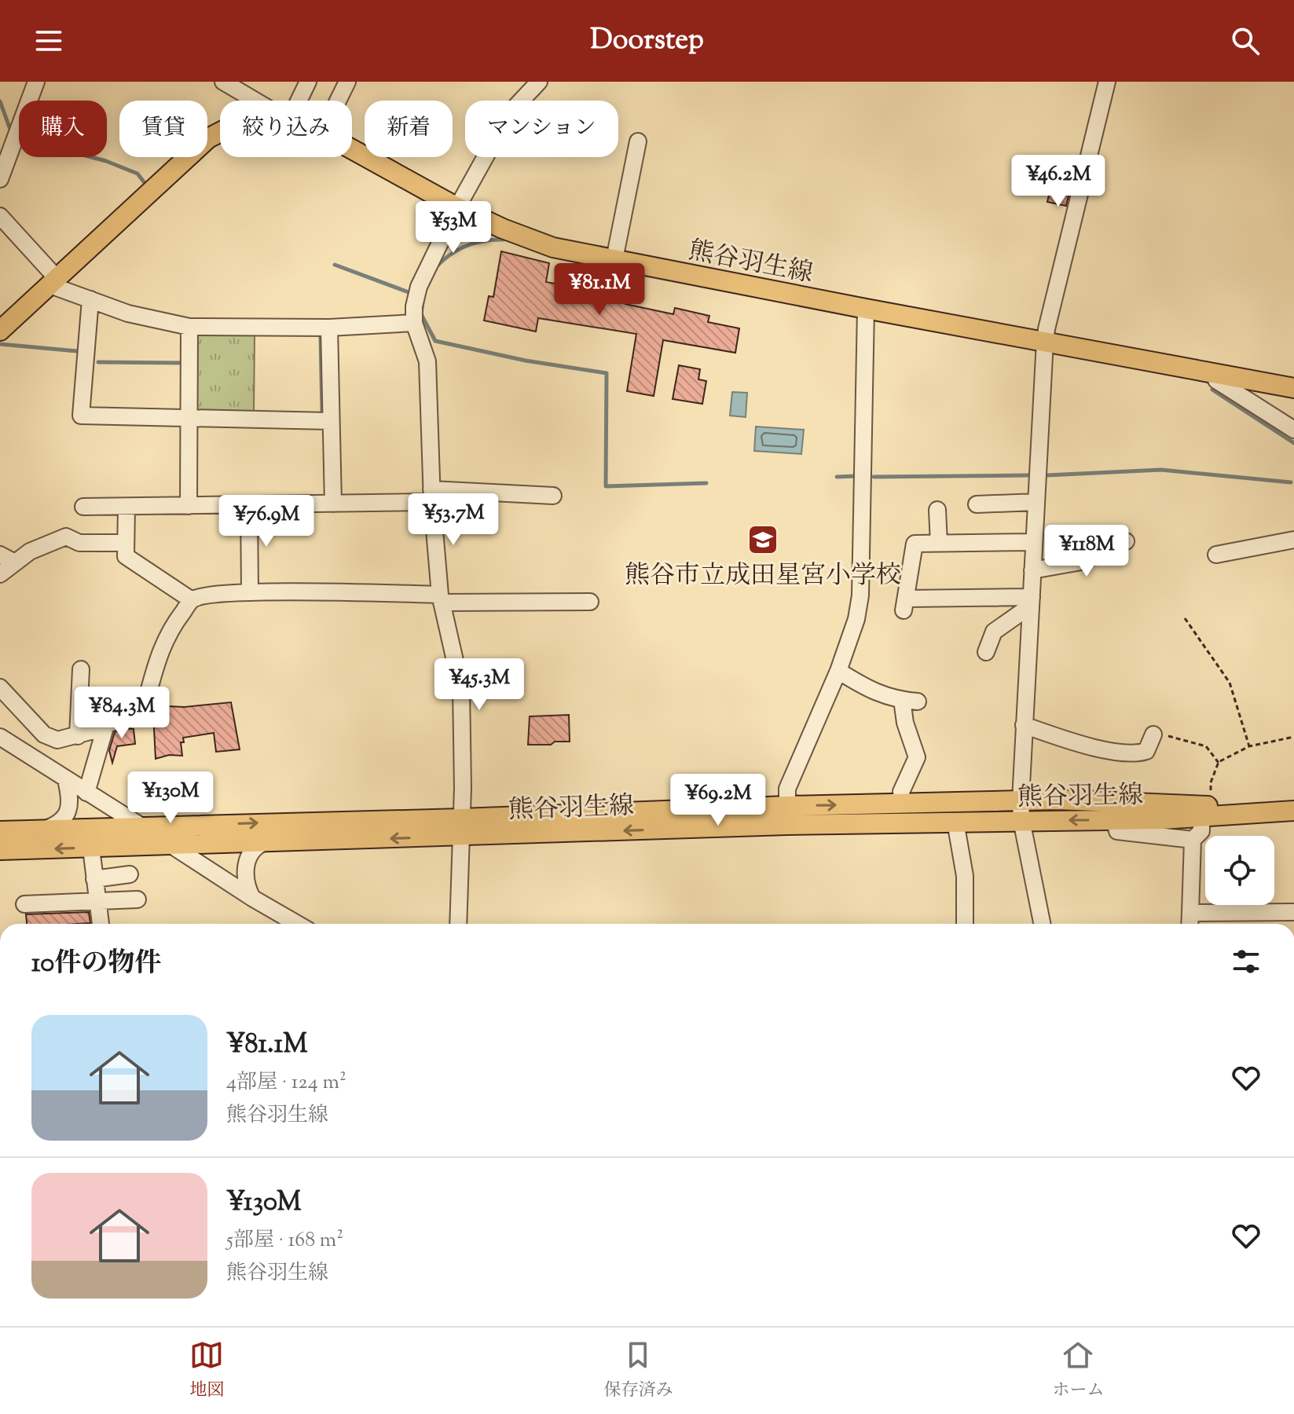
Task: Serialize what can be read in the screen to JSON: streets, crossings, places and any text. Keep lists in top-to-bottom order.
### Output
{
  "streets": {
    "main road": ["熊谷羽生線"]
  },
  "places": {
    "school or university": ["熊谷市立成田星宮小学校"]
  },
  "page": {
    "header": "Doorstep",
    "chip": [
      "購入",
      "賃貸",
      "絞り込み",
      "新着",
      "マンション"
    ],
    "price": [
      "¥46.2M",
      "¥53M",
      "¥81.1M",
      "¥53.7M",
      "¥76.9M",
      "¥118M",
      "¥45.3M",
      "¥84.3M",
      "¥130M",
      "¥69.2M"
    ],
    "heading": "10件の物件",
    "list": [
      {
        "name": "¥81.1M",
        "note": "4部屋 · 124 m² · 熊谷羽生線"
      },
      {
        "name": "¥130M",
        "note": "5部屋 · 168 m² · 熊谷羽生線"
      }
    ],
    "tabs": ["地図", "保存済み", "ホーム"]
  }
}
